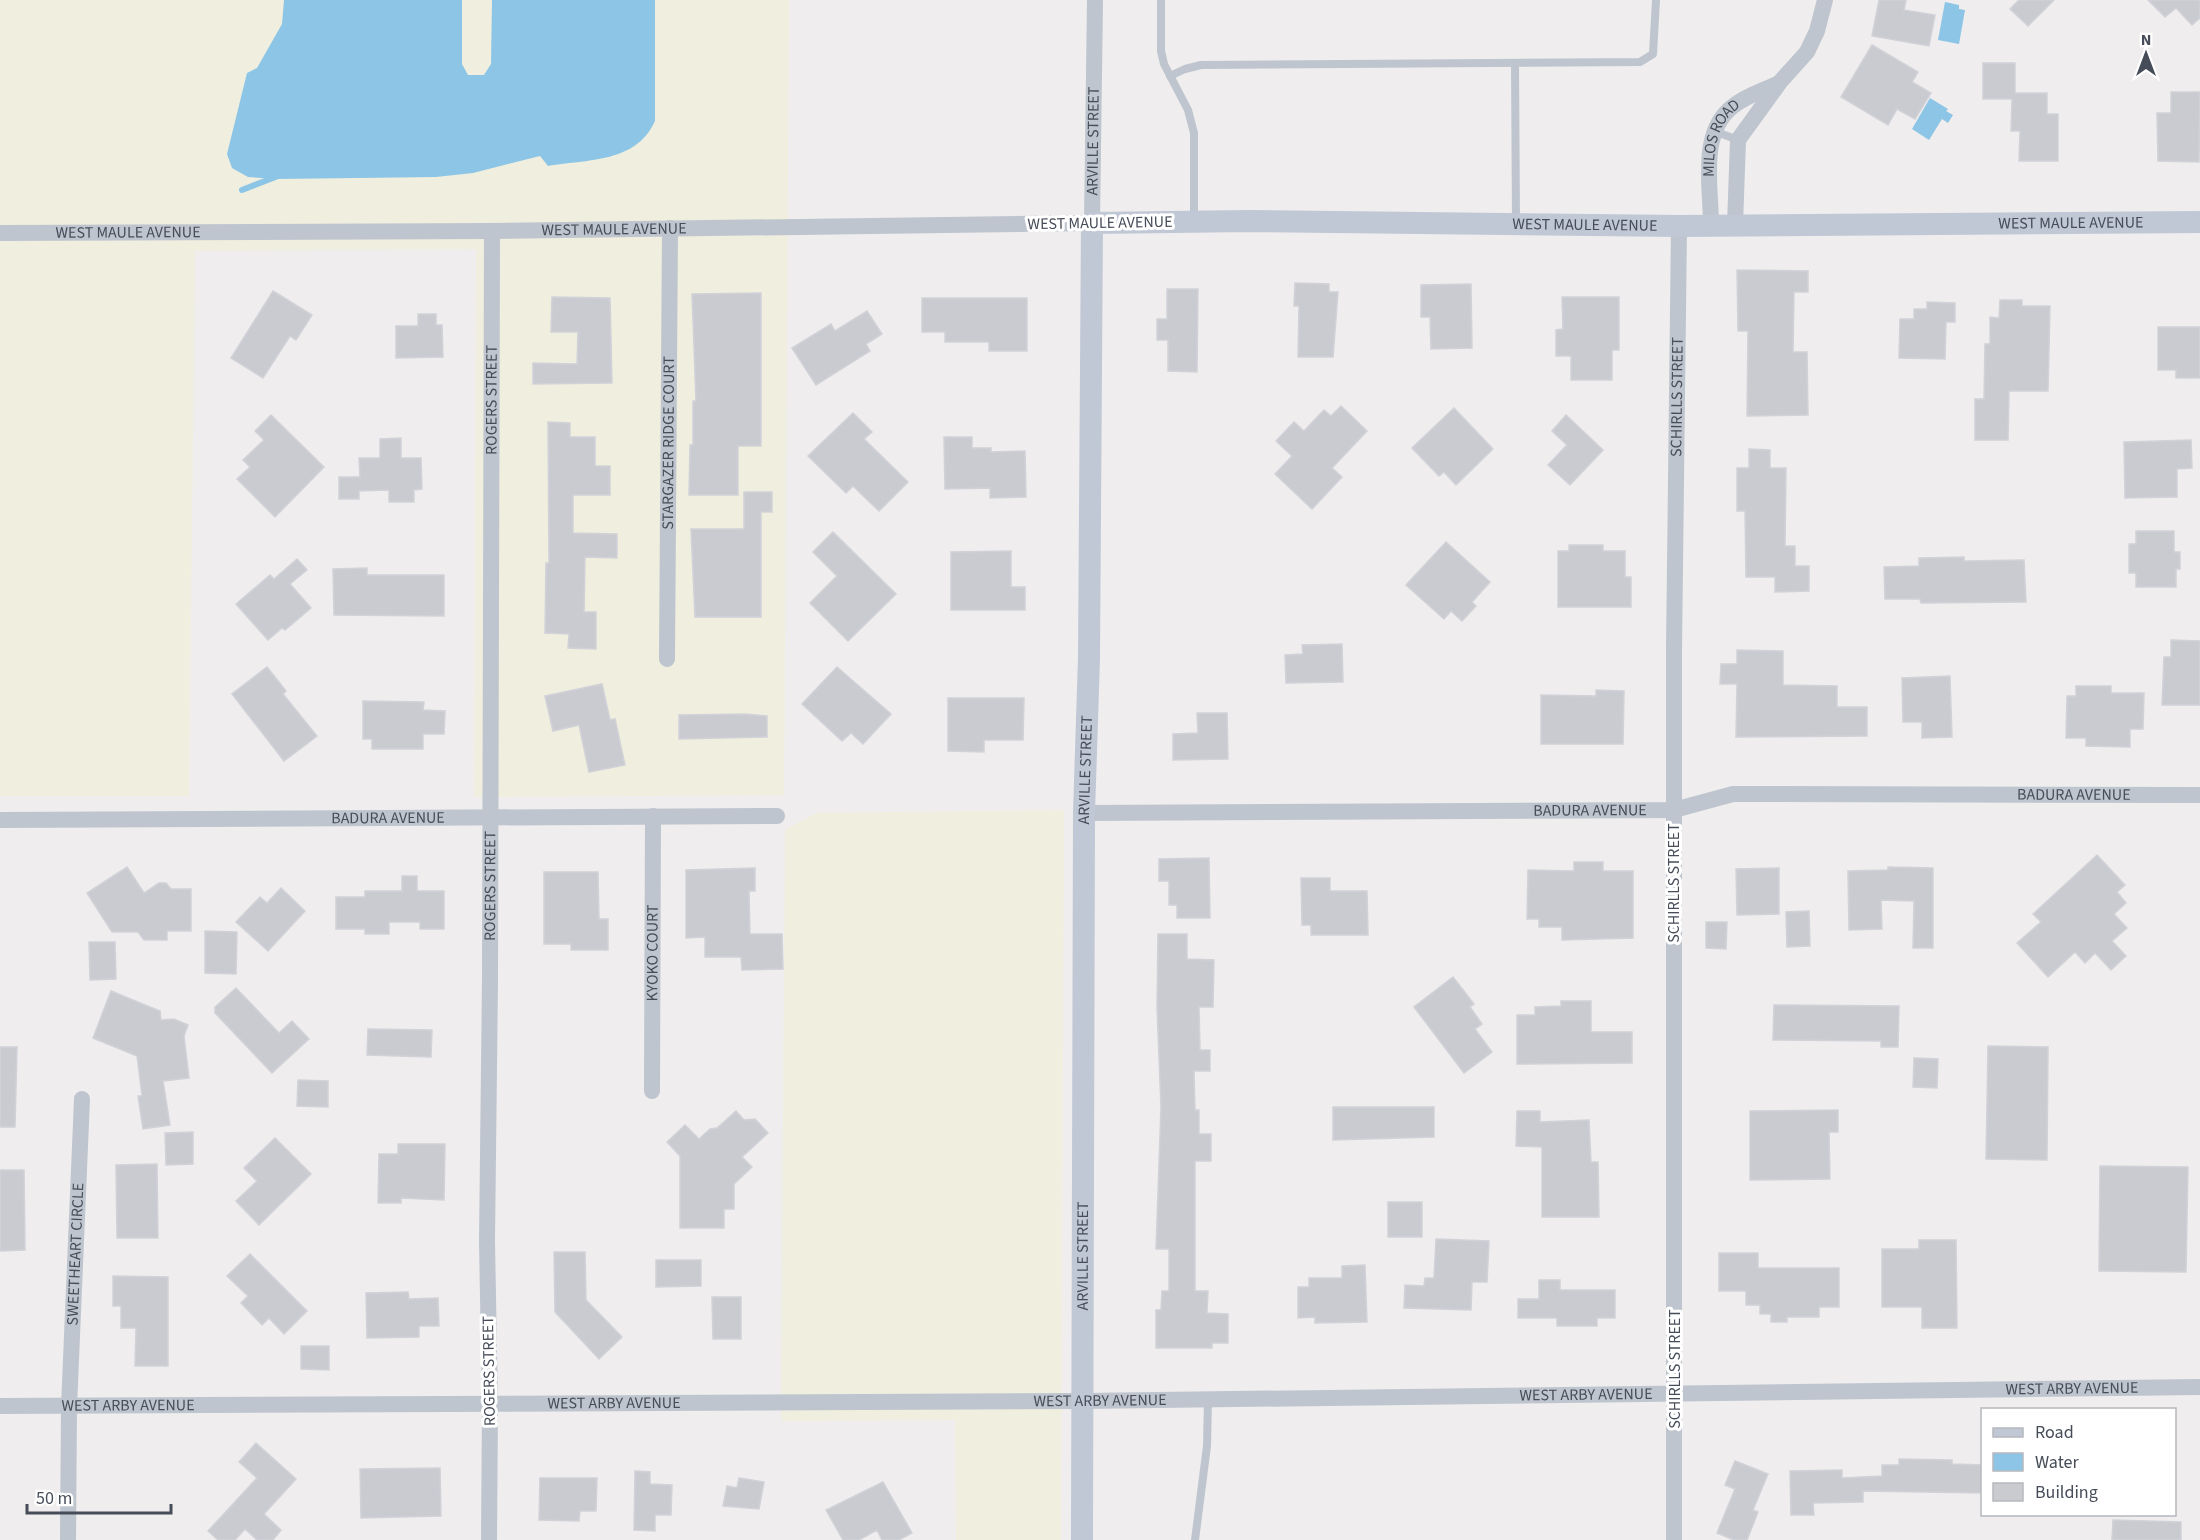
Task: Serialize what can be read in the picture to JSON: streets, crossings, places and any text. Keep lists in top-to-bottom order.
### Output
{
  "streets": {
    "street": [
      "ARVILLE STREET",
      "MILOS ROAD",
      "WEST MAULE AVENUE",
      "SCHIRLLS STREET",
      "ROGERS STREET",
      "STARGAZER RIDGE COURT",
      "BADURA AVENUE",
      "KYOKO COURT",
      "SWEETHEART CIRCLE",
      "WEST ARBY AVENUE"
    ]
  },
  "crossings": [
    ["ARVILLE STREET", "WEST MAULE AVENUE"],
    ["ARVILLE STREET", "BADURA AVENUE"],
    ["ARVILLE STREET", "WEST ARBY AVENUE"],
    ["MILOS ROAD", "WEST MAULE AVENUE"],
    ["WEST MAULE AVENUE", "SCHIRLLS STREET"],
    ["WEST MAULE AVENUE", "ROGERS STREET"],
    ["WEST MAULE AVENUE", "STARGAZER RIDGE COURT"],
    ["SCHIRLLS STREET", "BADURA AVENUE"],
    ["SCHIRLLS STREET", "WEST ARBY AVENUE"],
    ["ROGERS STREET", "BADURA AVENUE"],
    ["ROGERS STREET", "WEST ARBY AVENUE"],
    ["BADURA AVENUE", "KYOKO COURT"],
    ["SWEETHEART CIRCLE", "WEST ARBY AVENUE"]
  ],
  "legend": ["Road", "Water", "Building"],
  "scale_bar": "50 m",
  "north": "top"
}
